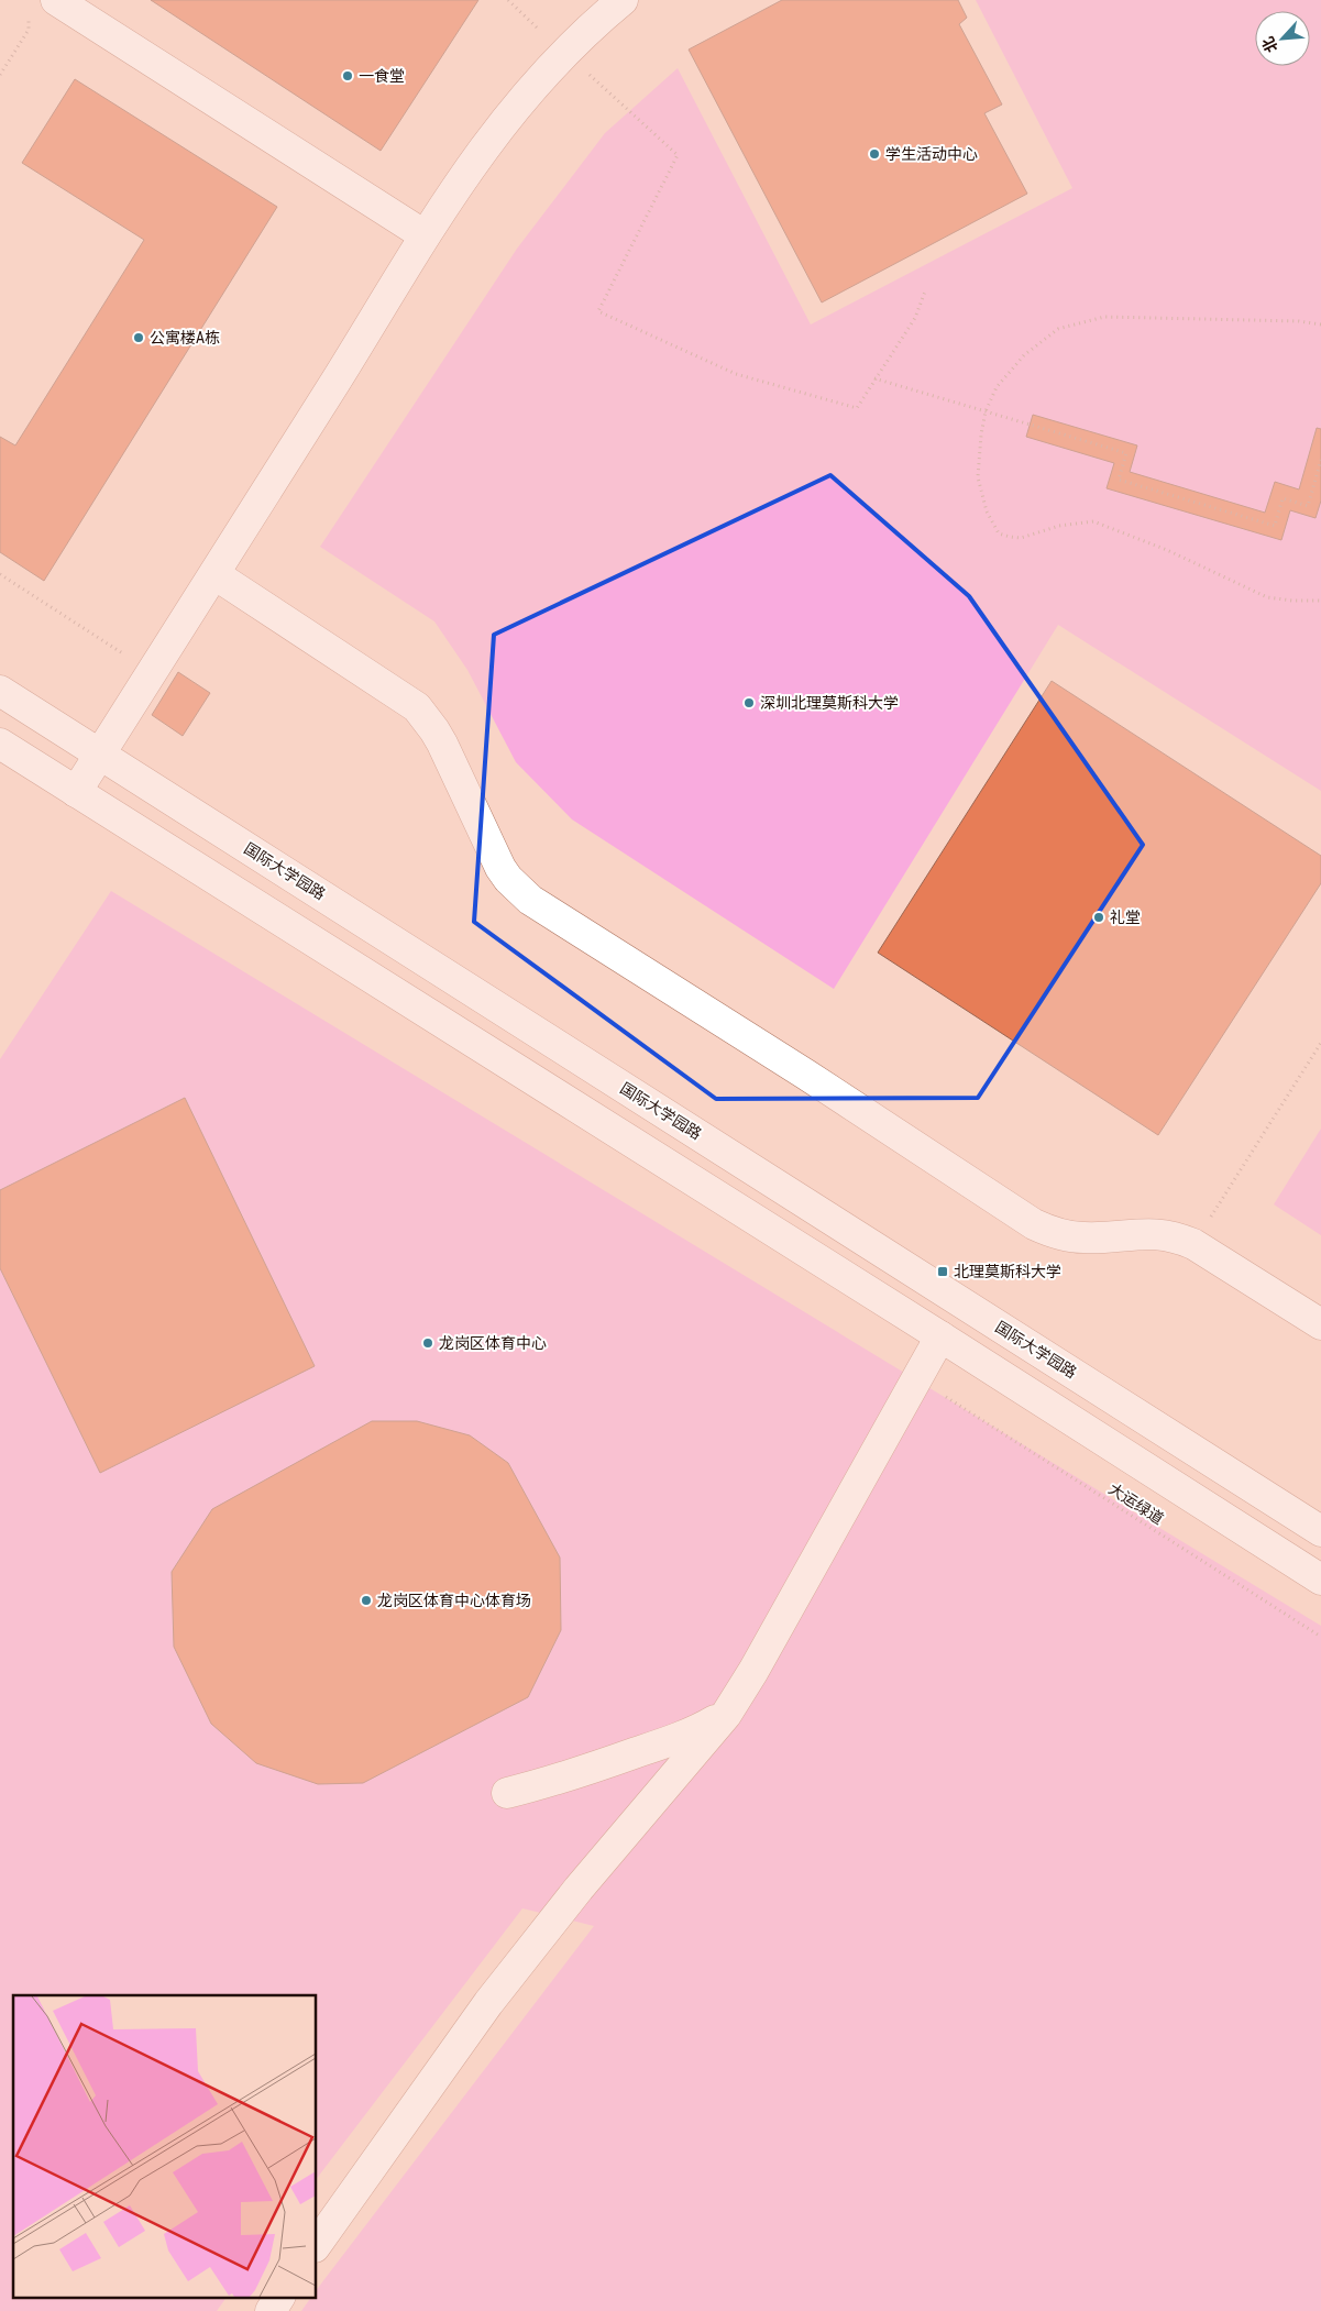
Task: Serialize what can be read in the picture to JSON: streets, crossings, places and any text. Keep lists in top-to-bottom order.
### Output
{
  "streets": {
    "street": ["国际大学园路"],
    "path": ["大运绿道"]
  },
  "places": {
    "other": [
      "一食堂",
      "学生活动中心",
      "公寓楼A栋",
      "深圳北理莫斯科大学",
      "礼堂",
      "龙岗区体育中心",
      "龙岗区体育中心体育场"
    ],
    "transit": ["北理莫斯科大学"]
  },
  "north": "bottom left"
}
